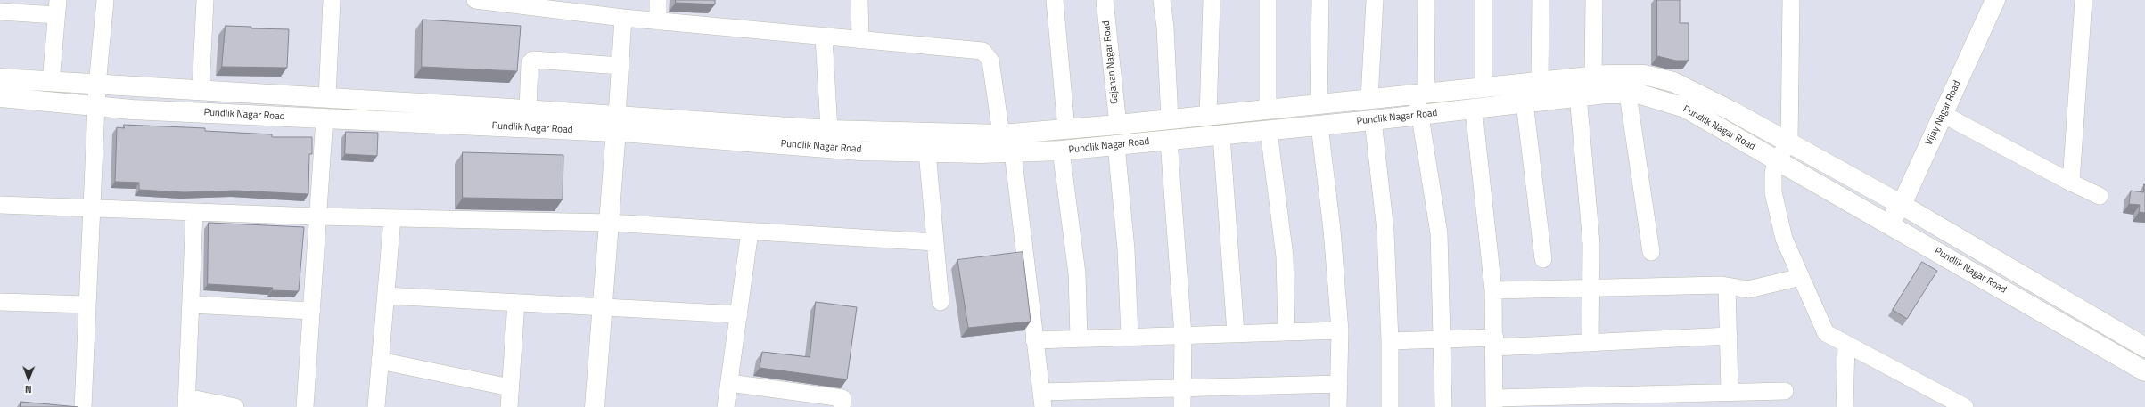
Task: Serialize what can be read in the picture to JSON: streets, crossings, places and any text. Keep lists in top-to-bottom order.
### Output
{
  "streets": {
    "main road": ["Vijay Nagar Road", "Pundlik Nagar Road"],
    "street": ["Gajanan Nagar Road"]
  },
  "crossings": [
    ["Gajanan Nagar Road", "Pundlik Nagar Road"],
    ["Vijay Nagar Road", "Pundlik Nagar Road"]
  ],
  "north": "bottom"
}
